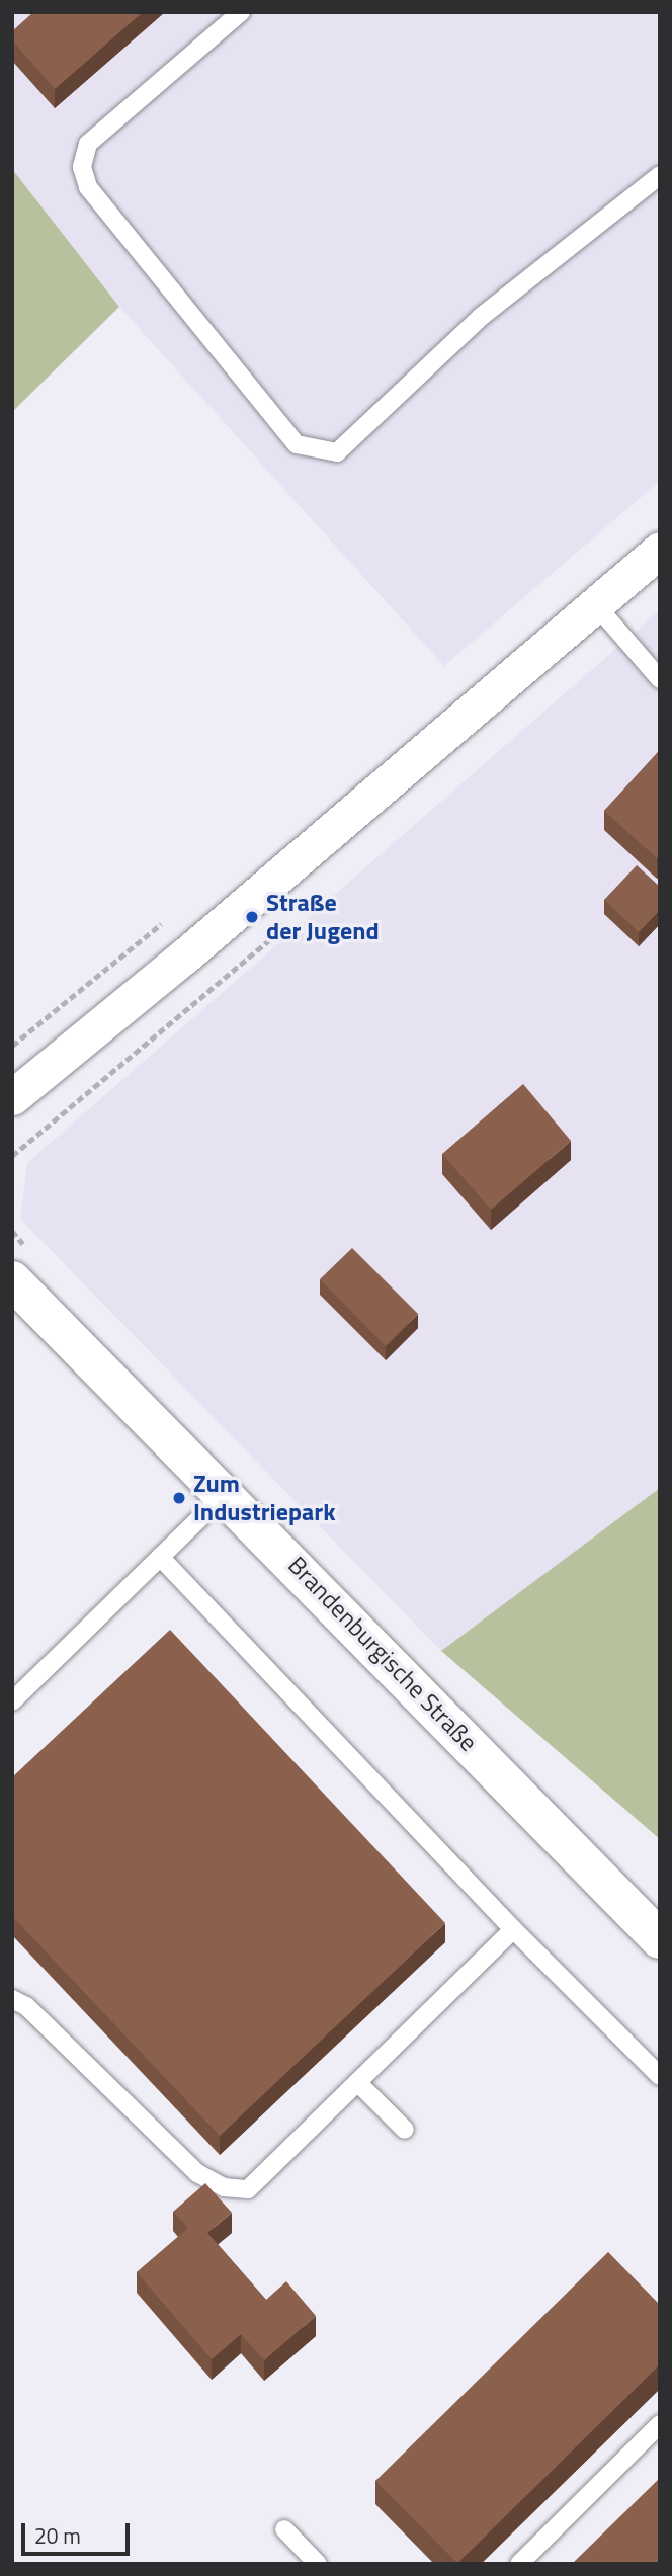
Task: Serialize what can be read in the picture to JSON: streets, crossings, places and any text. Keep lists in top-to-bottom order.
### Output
{
  "streets": {
    "street": ["Brandenburgische Straße"]
  },
  "places": ["Straße der Jugend", "Zum Industriepark"],
  "scale_bar": "20 m"
}
